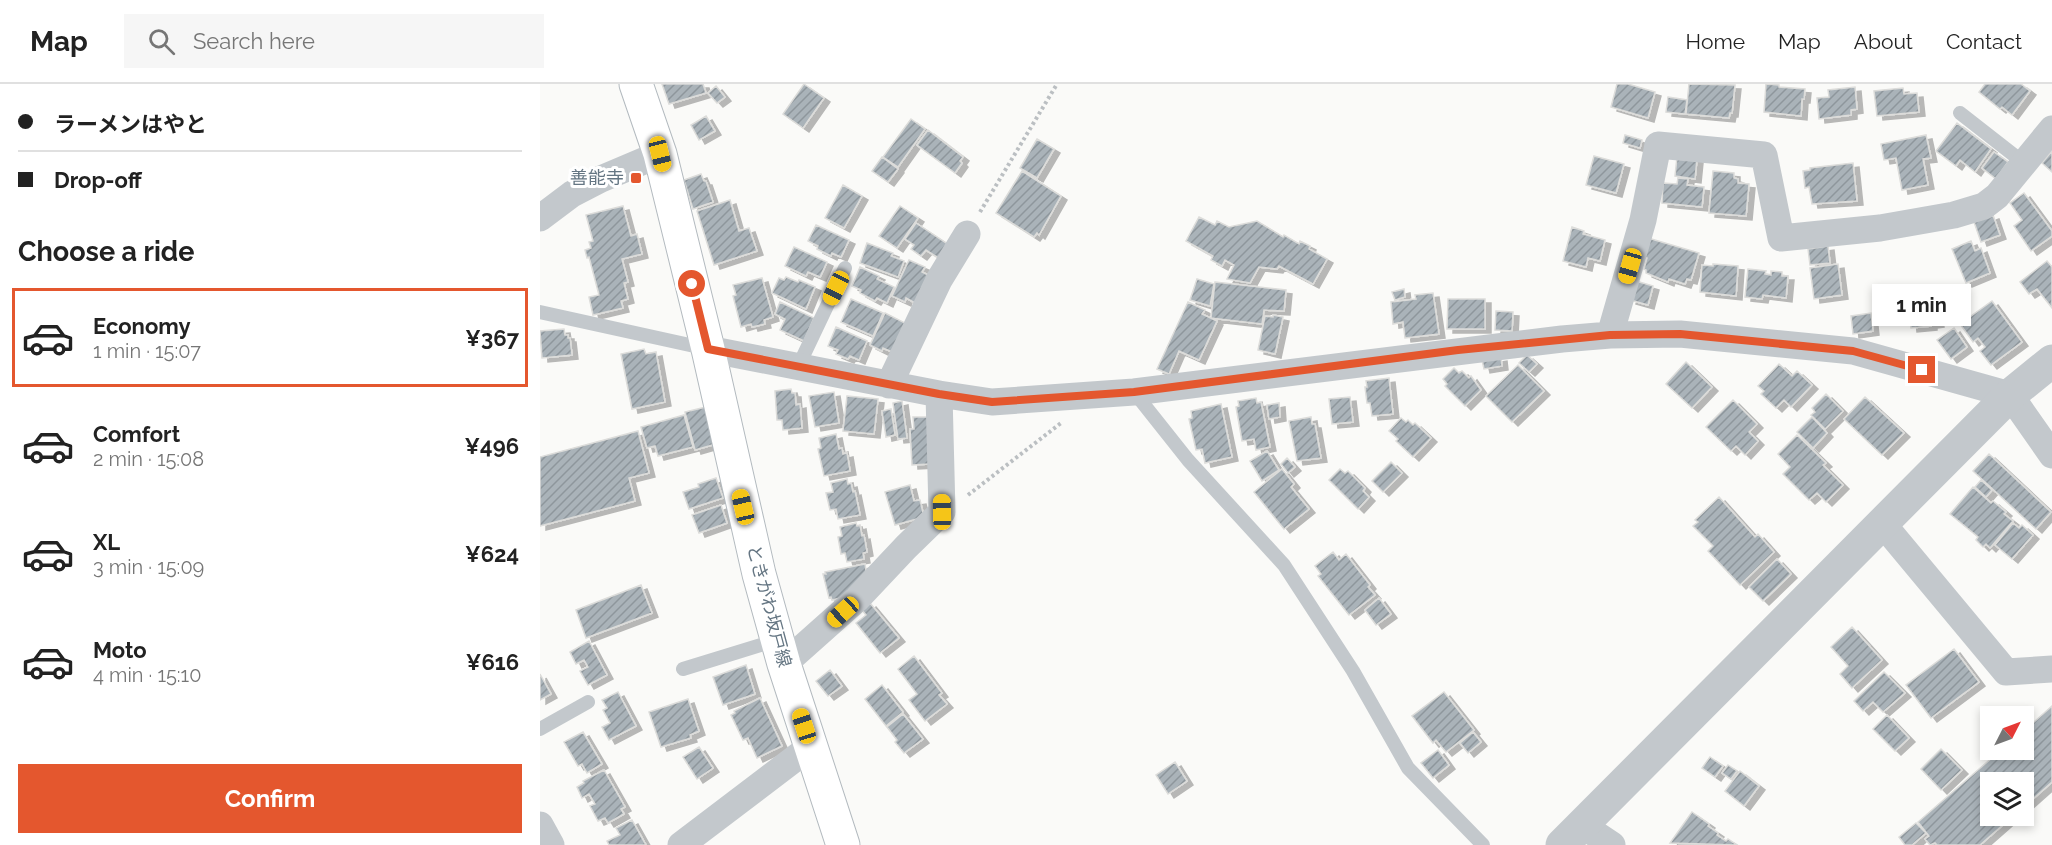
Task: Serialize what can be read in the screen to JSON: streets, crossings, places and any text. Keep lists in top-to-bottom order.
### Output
{
  "streets": {
    "main road": ["ときがわ坂戸線"]
  },
  "places": {
    "transit": ["善能寺"]
  },
  "north": "top right",
  "page": {
    "header": "Map",
    "search": "Search here",
    "nav": [
      "Home",
      "Map",
      "About",
      "Contact"
    ],
    "banner": ["ラーメンはやと", "Drop-off"],
    "heading": "Choose a ride",
    "bubble": "1 min",
    "list": [
      {
        "name": "Economy",
        "note": "1 min · 15:07",
        "value": "¥367"
      },
      {
        "name": "Comfort",
        "note": "2 min · 15:08",
        "value": "¥496"
      },
      {
        "name": "XL",
        "note": "3 min · 15:09",
        "value": "¥624"
      },
      {
        "name": "Moto",
        "note": "4 min · 15:10",
        "value": "¥616"
      }
    ],
    "buttons": "Confirm"
  }
}
